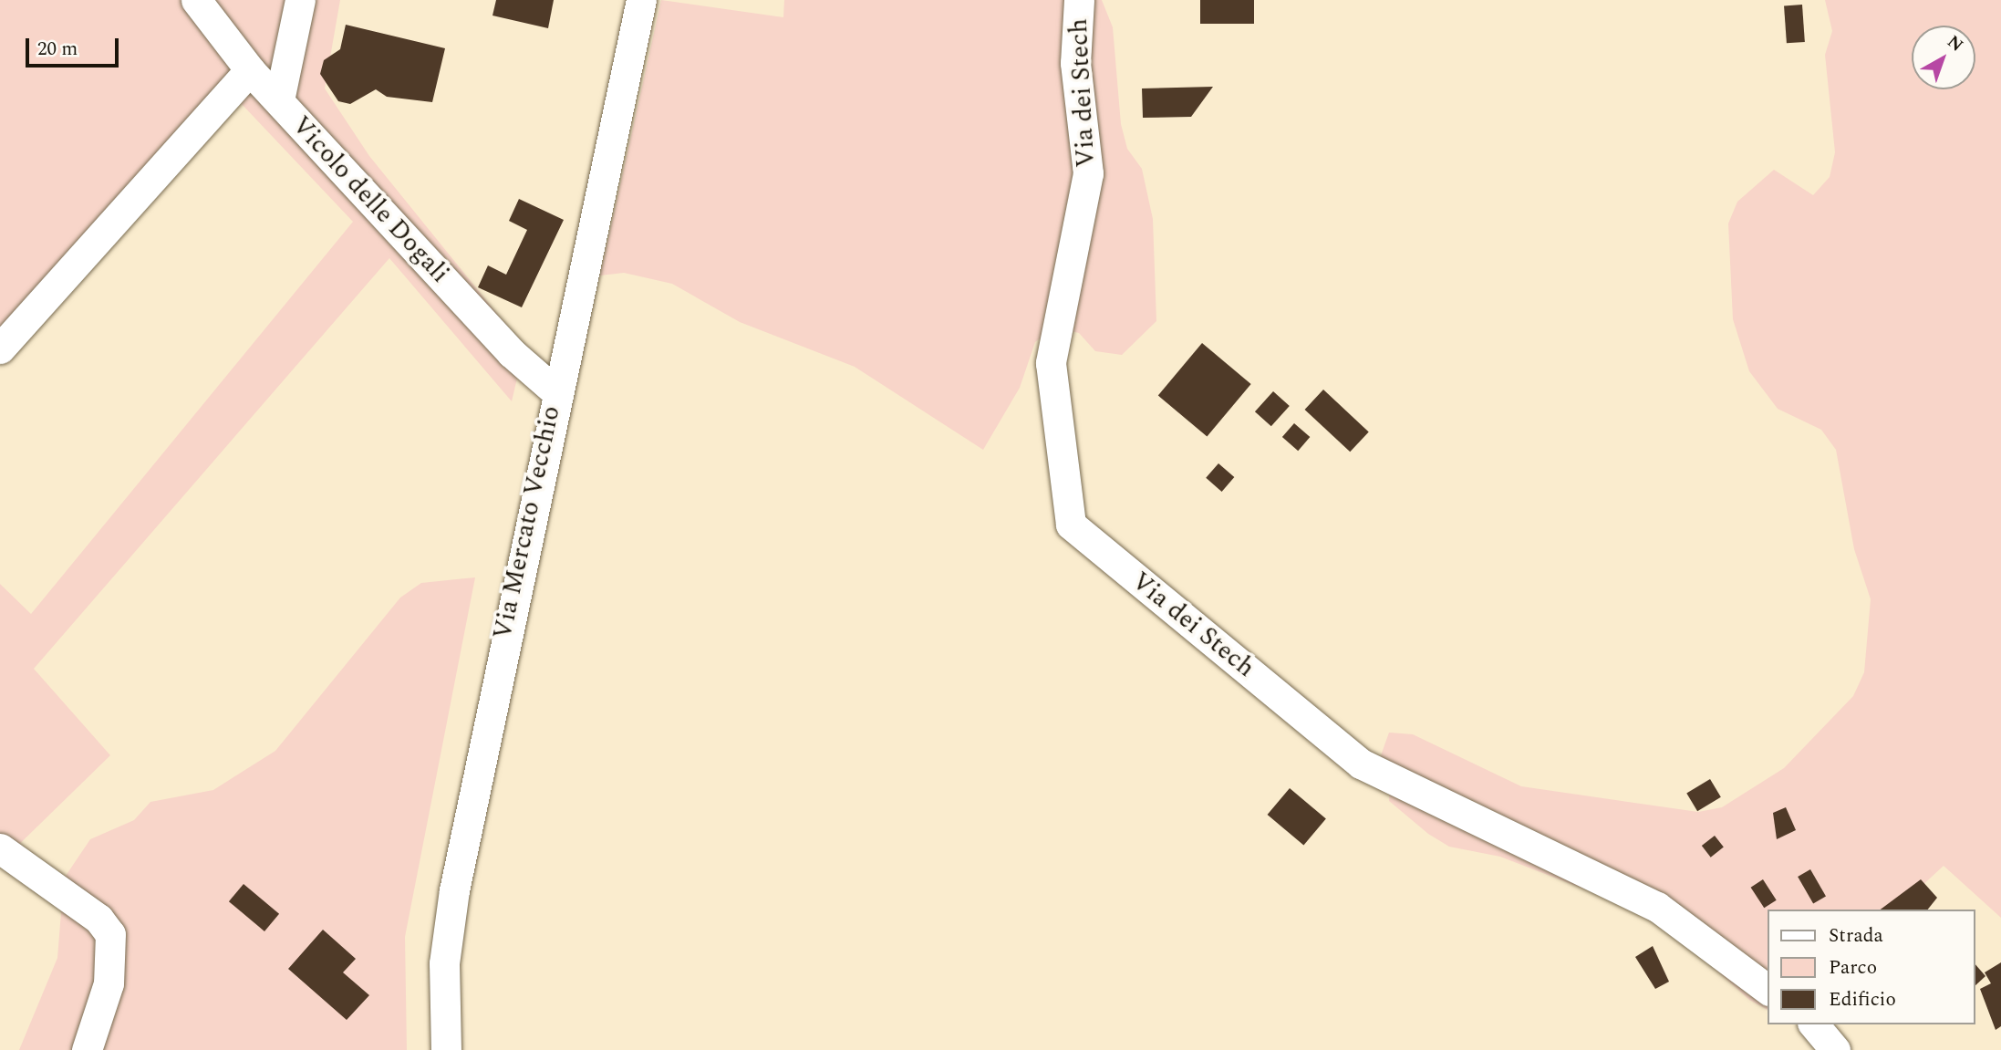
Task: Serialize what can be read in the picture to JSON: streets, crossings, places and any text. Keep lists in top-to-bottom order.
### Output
{
  "streets": {
    "street": ["Via dei Stech", "Vicolo delle Dogali", "Via Mercato Vecchio"]
  },
  "crossings": [
    ["Vicolo delle Dogali", "Via Mercato Vecchio"]
  ],
  "legend": ["Strada", "Parco", "Edificio"],
  "scale_bar": "20 m",
  "north": "top right"
}
